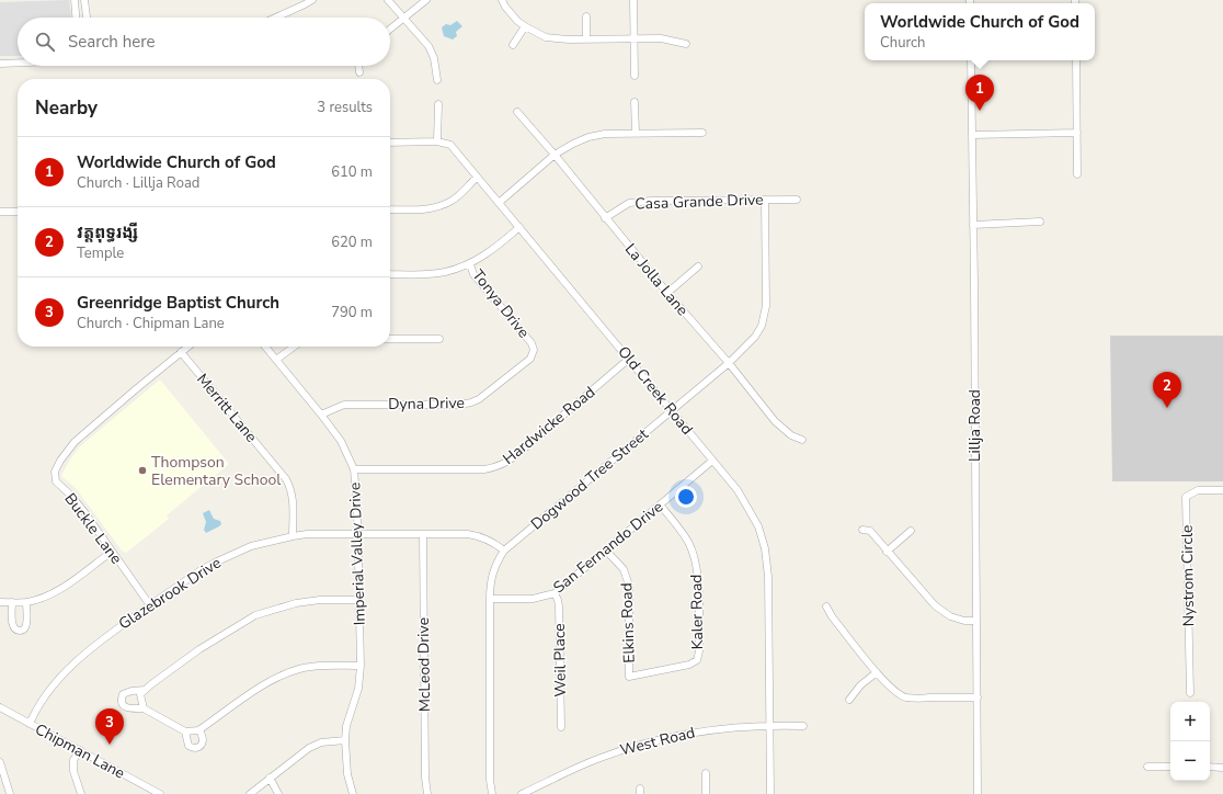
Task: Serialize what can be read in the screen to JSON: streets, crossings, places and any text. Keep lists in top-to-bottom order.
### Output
{
  "streets": {
    "street": [
      "Casa Grande Drive",
      "La Jolla Lane",
      "Tonya Drive",
      "Old Creek Road",
      "Dyna Drive",
      "Merritt Lane",
      "Hardwicke Road",
      "Lillja Road",
      "Dogwood Tree Street",
      "Buckle Lane",
      "San Fernando Drive",
      "Imperial Valley Drive",
      "Nystrom Circle",
      "Glazebrook Drive",
      "Kaler Road",
      "Elkins Road",
      "Weil Place",
      "McLeod Drive",
      "West Road",
      "Chipman Lane"
    ]
  },
  "crossings": [
    ["Casa Grande Drive", "La Jolla Lane"],
    ["Casa Grande Drive", "Dogwood Tree Street"],
    ["La Jolla Lane", "Dogwood Tree Street"],
    ["Tonya Drive", "Dyna Drive"],
    ["Old Creek Road", "Hardwicke Road"],
    ["Old Creek Road", "Dogwood Tree Street"],
    ["Old Creek Road", "San Fernando Drive"],
    ["Old Creek Road", "West Road"],
    ["Dyna Drive", "Imperial Valley Drive"],
    ["Merritt Lane", "Buckle Lane"],
    ["Merritt Lane", "Glazebrook Drive"],
    ["Hardwicke Road", "Imperial Valley Drive"],
    ["Dogwood Tree Street", "San Fernando Drive"],
    ["Dogwood Tree Street", "Glazebrook Drive"],
    ["Buckle Lane", "Glazebrook Drive"],
    ["San Fernando Drive", "Kaler Road"],
    ["San Fernando Drive", "Elkins Road"],
    ["San Fernando Drive", "Weil Place"],
    ["Imperial Valley Drive", "Glazebrook Drive"],
    ["Glazebrook Drive", "McLeod Drive"],
    ["Glazebrook Drive", "Chipman Lane"],
    ["Kaler Road", "Elkins Road"]
  ],
  "places": ["Thompson Elementary School"],
  "page": {
    "popup": ["Worldwide Church of God", "Church"],
    "search": "Search here",
    "pins": ["1", "2", "3"],
    "heading": ["Nearby", "3 results"],
    "list": [
      {
        "mark": "1",
        "name": "Worldwide Church of God",
        "note": "Church · Lillja Road",
        "value": "610 m"
      },
      {
        "mark": "2",
        "name": "វត្តពុទ្ធរង្សី",
        "note": "Temple",
        "value": "620 m"
      },
      {
        "mark": "3",
        "name": "Greenridge Baptist Church",
        "note": "Church · Chipman Lane",
        "value": "790 m"
      }
    ],
    "map_buttons": ["+", "−"]
  }
}
